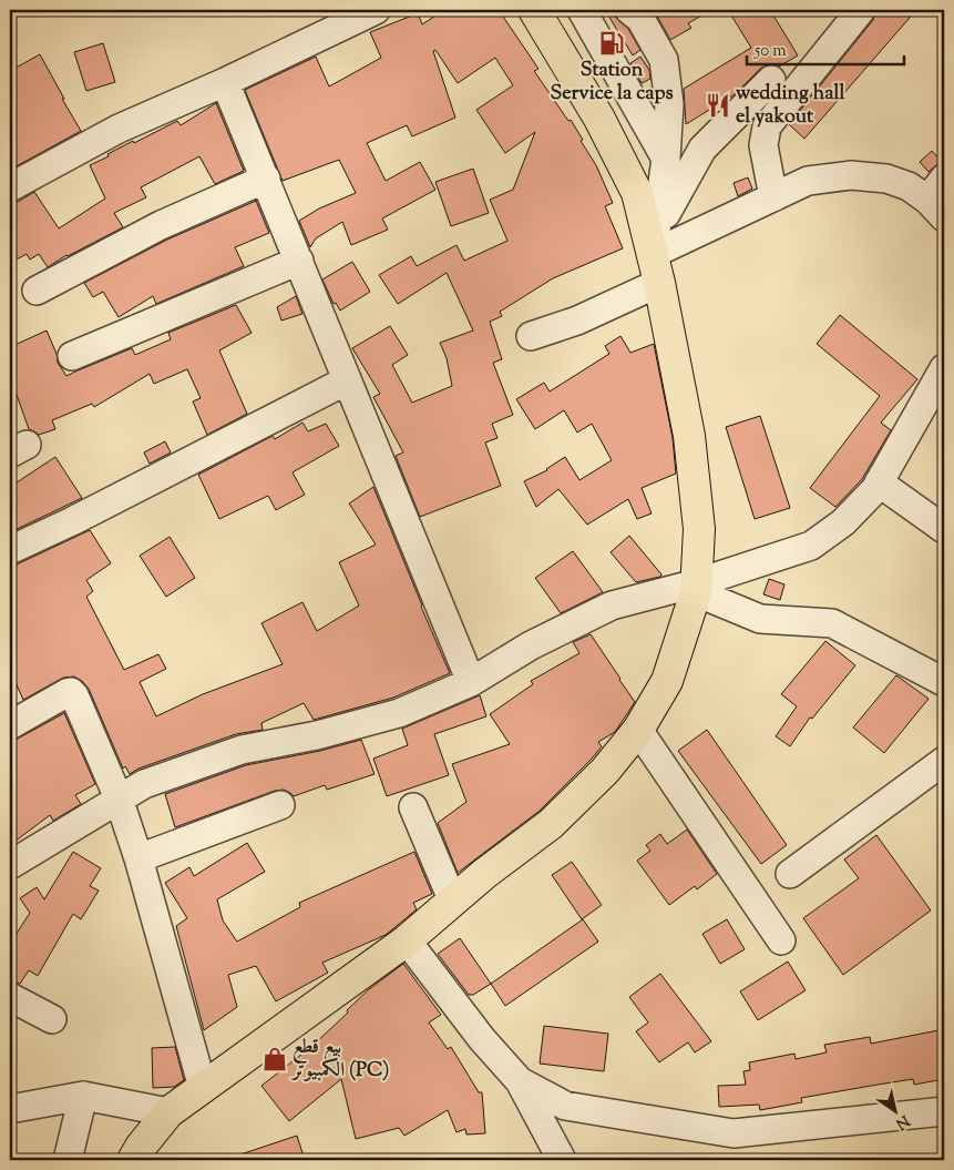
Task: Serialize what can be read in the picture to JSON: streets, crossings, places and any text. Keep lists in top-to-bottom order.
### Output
{
  "places": {
    "fuel station": ["Station Service la caps"],
    "restaurant": ["wedding hall el yakout"],
    "shop": ["بيع قطع الكمبيوتر (PC)"]
  },
  "scale_bar": "50 m",
  "north": "bottom right"
}
